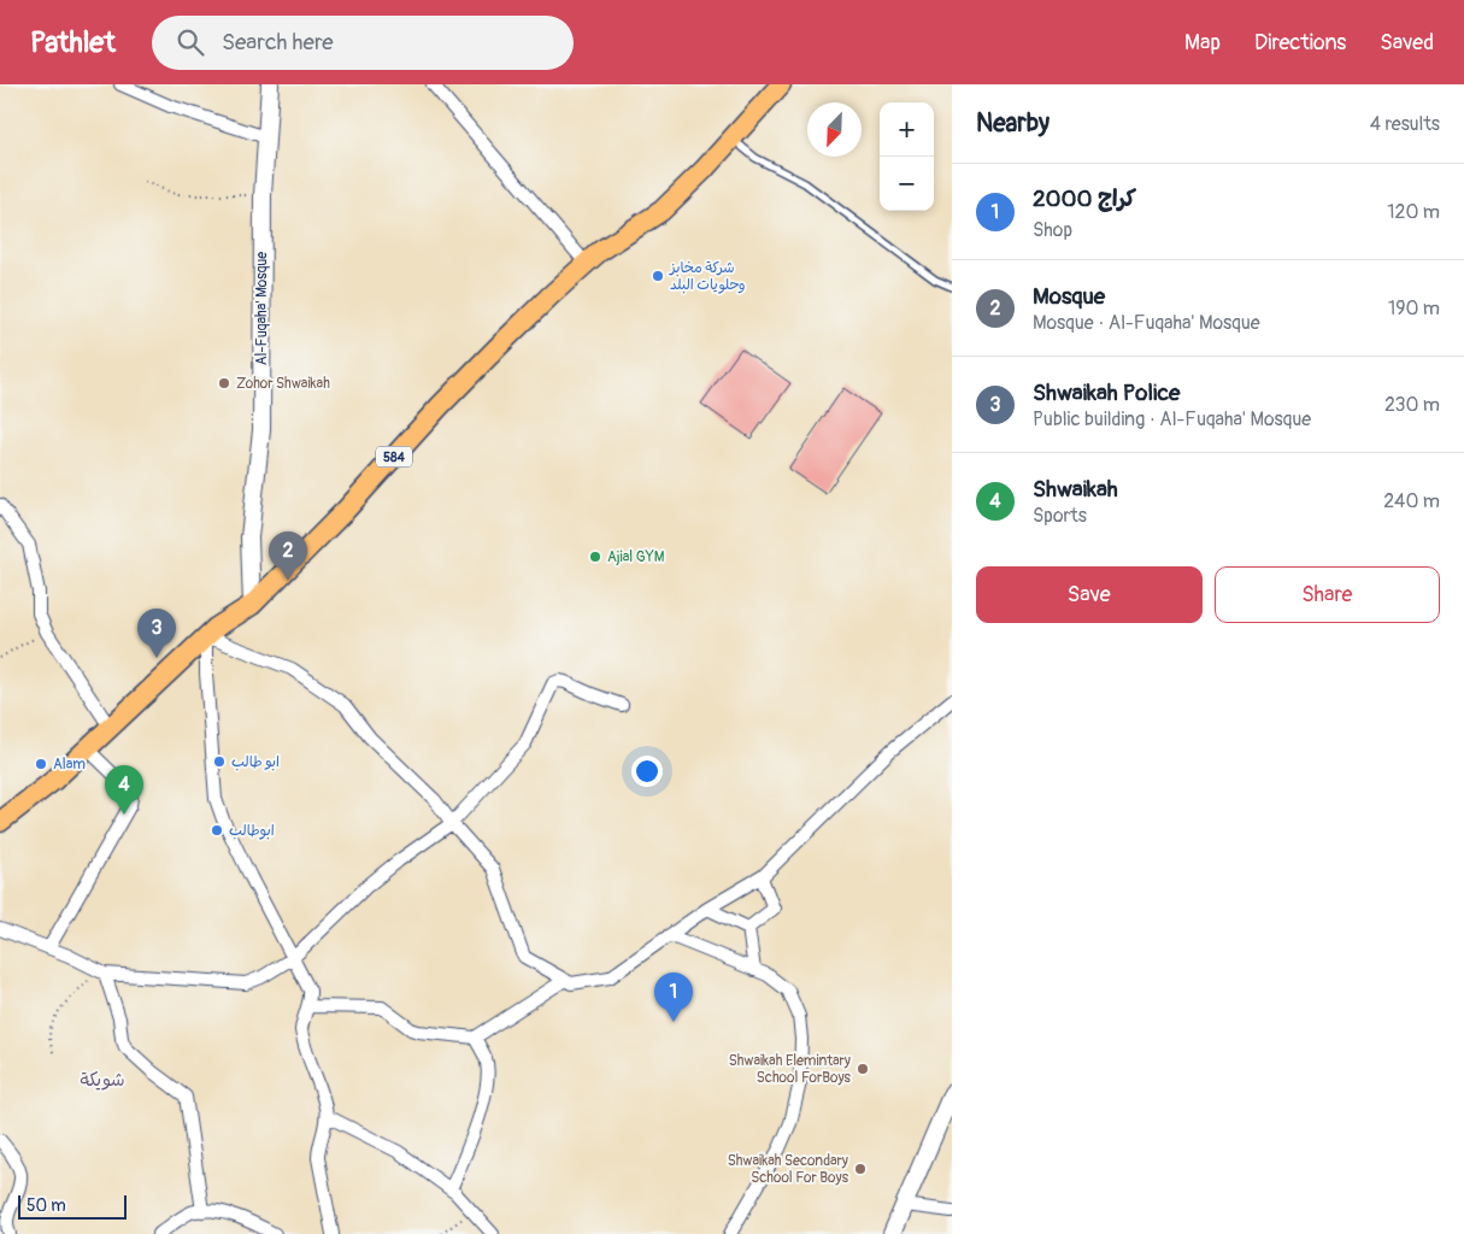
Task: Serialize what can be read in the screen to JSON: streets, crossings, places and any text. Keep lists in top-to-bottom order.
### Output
{
  "streets": {
    "main road": ["584"],
    "street": ["Al-Fuqaha' Mosque"]
  },
  "crossings": [
    ["Al-Fuqaha' Mosque", "584"]
  ],
  "districts": ["شويكة"],
  "places": [
    "شركة مخابز وحلويات البلد",
    "Zohor Shwaikah",
    "Ajial GYM",
    "ابو طالب",
    "Alam",
    "ابوطالب",
    "Shwaikah Elemintary School ForBoys",
    "Shwaikah Secondary School For Boys"
  ],
  "scale_bar": "50 m",
  "north": "bottom left",
  "page": {
    "header": "Pathlet",
    "search": "Search here",
    "nav": ["Map", "Directions", "Saved"],
    "heading": ["Nearby", "4 results"],
    "map_buttons": ["+", "−"],
    "list": [
      {
        "mark": "1",
        "name": "كراج 2000",
        "note": "Shop",
        "value": "120 m"
      },
      {
        "mark": "2",
        "name": "Mosque",
        "note": "Mosque · Al-Fuqaha' Mosque",
        "value": "190 m"
      },
      {
        "mark": "3",
        "name": "Shwaikah Police",
        "note": "Public building · Al-Fuqaha' Mosque",
        "value": "230 m"
      },
      {
        "mark": "4",
        "name": "Shwaikah",
        "note": "Sports",
        "value": "240 m"
      }
    ],
    "pins": [
      "2",
      "3",
      "4",
      "1"
    ],
    "buttons": ["Save", "Share"],
    "scale": "50 m"
  }
}
